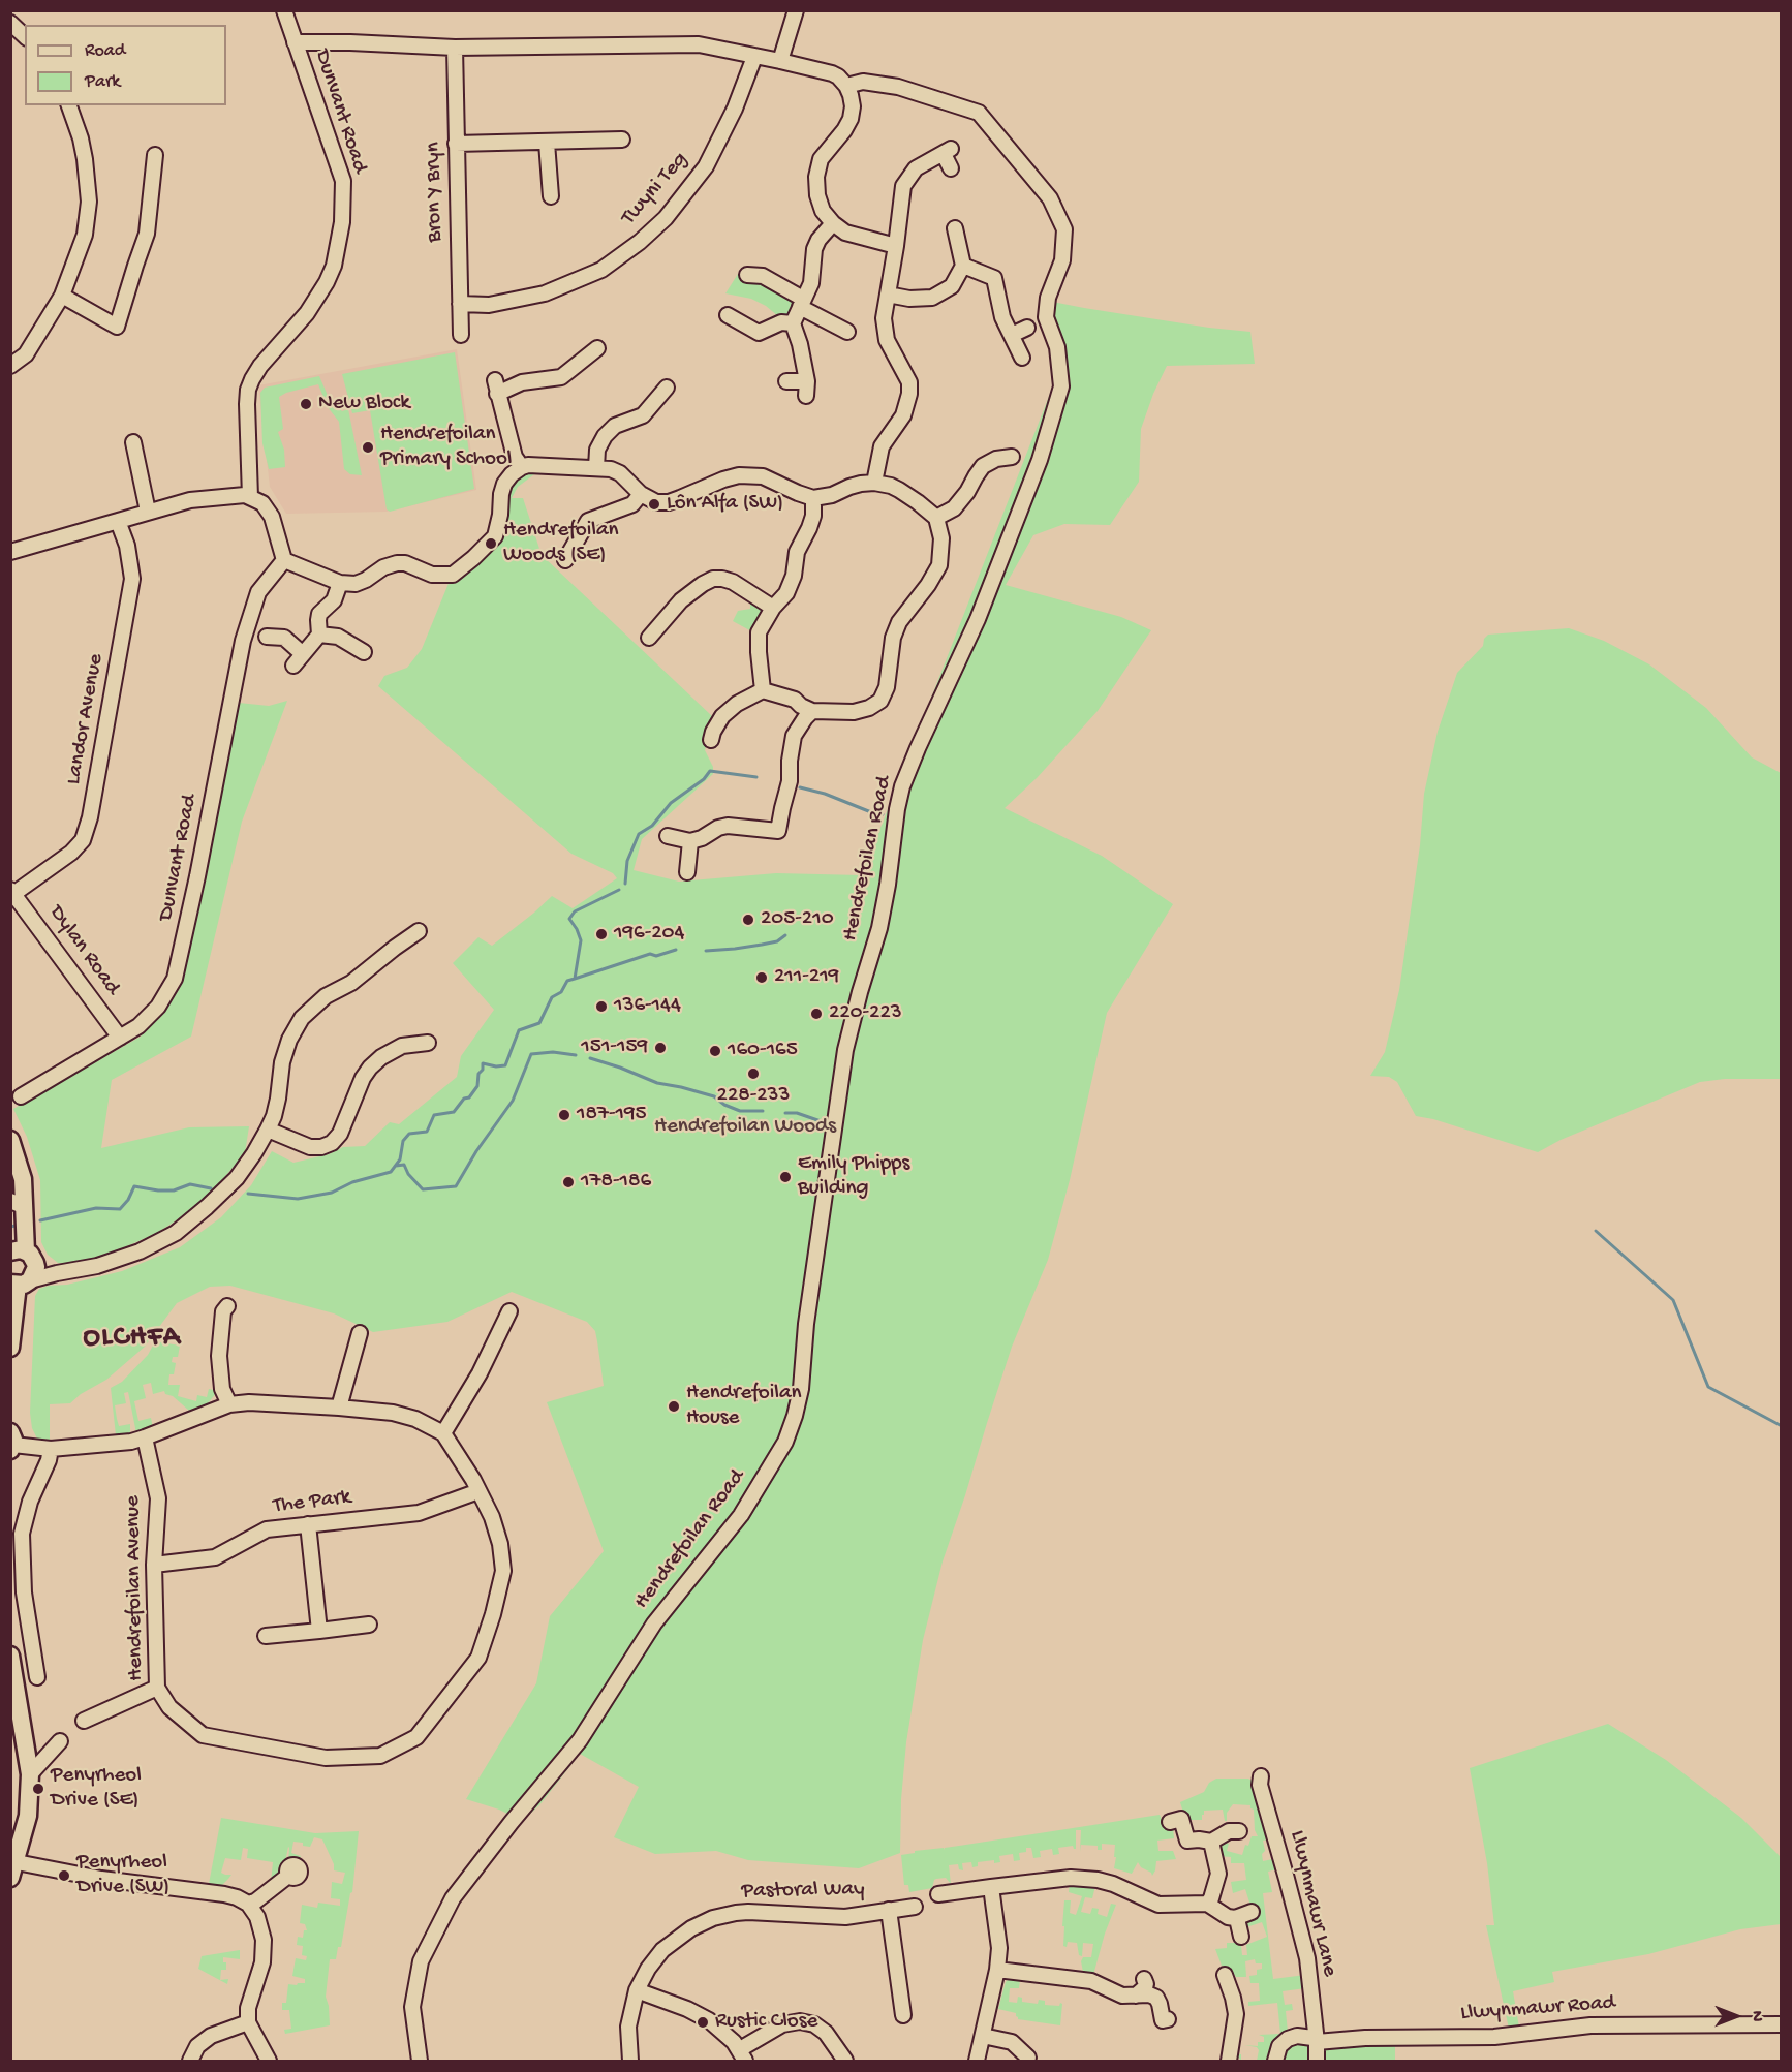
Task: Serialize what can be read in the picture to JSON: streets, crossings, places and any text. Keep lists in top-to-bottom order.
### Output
{
  "streets": {
    "street": [
      "Dunvant Road",
      "Twyni Teg",
      "Bron Y Bryn",
      "Landor Avenue",
      "Hendrefoilan Road",
      "Dylan Road",
      "The Park",
      "Hendrefoilan Avenue",
      "Pastoral Way",
      "Llwynmawr Lane",
      "Llwynmawr Road"
    ]
  },
  "crossings": [
    ["Dunvant Road", "Hendrefoilan Road"],
    ["Dunvant Road", "Dylan Road"],
    ["Twyni Teg", "Bron Y Bryn"],
    ["Twyni Teg", "Hendrefoilan Road"],
    ["Bron Y Bryn", "Hendrefoilan Road"],
    ["Landor Avenue", "Dylan Road"],
    ["The Park", "Hendrefoilan Avenue"],
    ["Llwynmawr Lane", "Llwynmawr Road"]
  ],
  "districts": ["OLCHFA"],
  "parks": ["Hendrefoilan Woods"],
  "places": [
    "New Block",
    "Hendrefoilan Primary School",
    "Lôn Alfa (SW)",
    "Hendrefoilan Woods (SE)",
    "205-210",
    "196-204",
    "211-219",
    "136-144",
    "220-223",
    "151-159",
    "160-165",
    "228-233",
    "187-195",
    "Emily Phipps Building",
    "178-186",
    "Hendrefoilan House",
    "Penyrheol Drive (SE)",
    "Penyrheol Drive (SW)",
    "Rustic Close"
  ],
  "legend": ["Road", "Park"],
  "north": "right"
}
